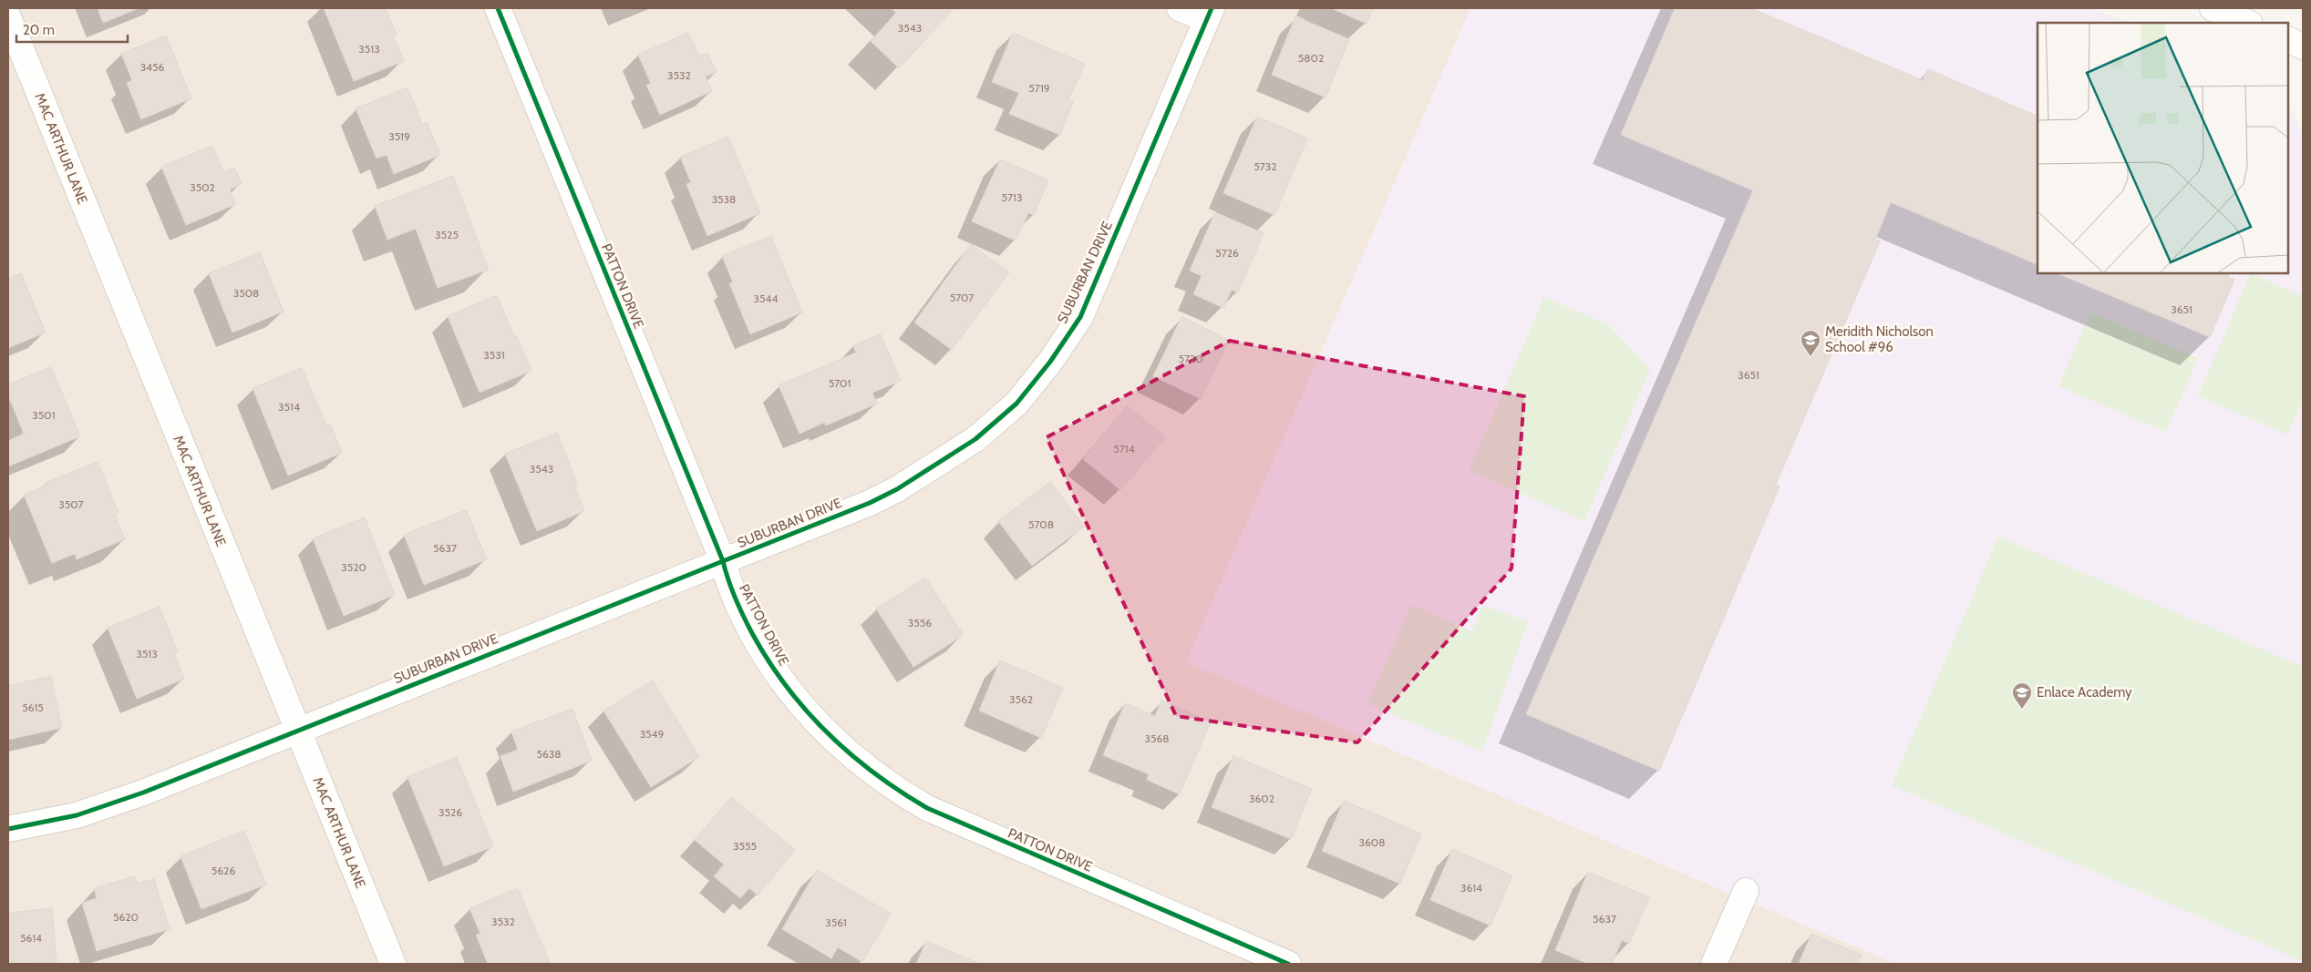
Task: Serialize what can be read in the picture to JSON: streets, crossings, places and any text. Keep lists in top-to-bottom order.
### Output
{
  "streets": {
    "street": ["MAC ARTHUR LANE", "SUBURBAN DRIVE", "PATTON DRIVE"]
  },
  "crossings": [
    ["MAC ARTHUR LANE", "SUBURBAN DRIVE"],
    ["SUBURBAN DRIVE", "PATTON DRIVE"]
  ],
  "places": {
    "school or university": ["Meridith Nicholson School #96", "Enlace Academy"]
  },
  "house_numbers": [
    "3543",
    "3513",
    "5802",
    "3456",
    "3532",
    "5719",
    "3519",
    "5732",
    "3502",
    "5713",
    "3538",
    "3525",
    "5726",
    "3508",
    "5707",
    "3544",
    "3651",
    "3531",
    "5720",
    "3651",
    "5701",
    "3514",
    "3501",
    "5714",
    "3543",
    "3507",
    "5708",
    "5637",
    "3520",
    "3556",
    "3513",
    "3562",
    "5615",
    "3549",
    "3568",
    "5638",
    "3602",
    "3526",
    "3608",
    "3555",
    "5626",
    "3614",
    "5620",
    "5637",
    "3532",
    "3561",
    "5614"
  ],
  "scale_bar": "20 m"
}
